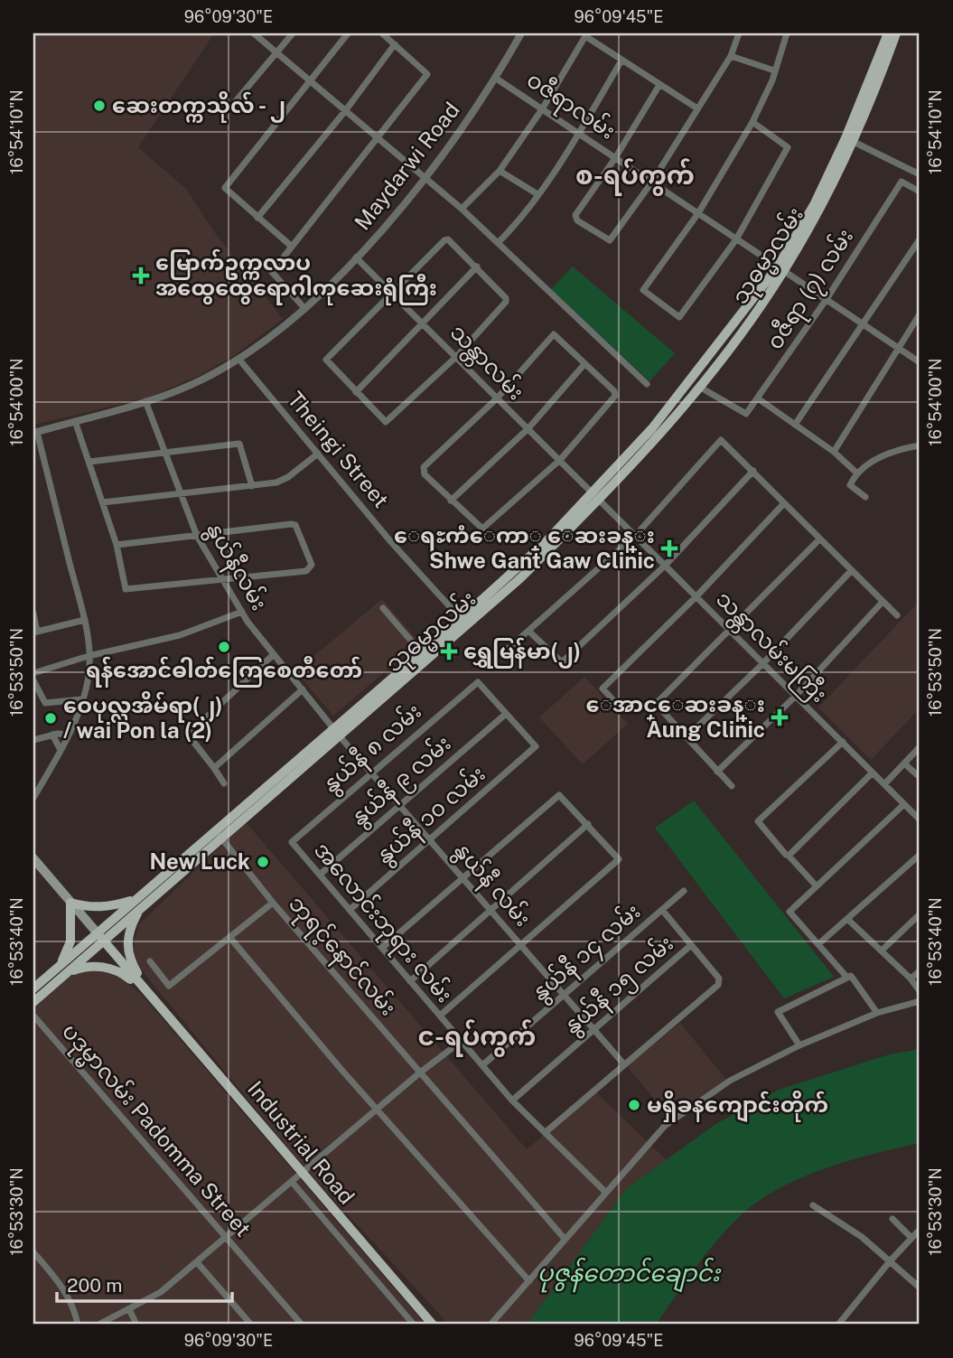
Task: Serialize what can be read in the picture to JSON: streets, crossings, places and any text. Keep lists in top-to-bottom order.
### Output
{
  "streets": {
    "main road": ["သုဓမ္မာလမ်း", "Industrial Road"],
    "street": [
      "ဝဇီရာလမ်း",
      "Maydarwi Road",
      "၀ဇီရာ (၇) လမ်း",
      "သန္တာလမ်း",
      "Theingi Street",
      "နွယ်နီလမ်း",
      "သန္တာလမ်းမကြီး",
      "နွယ်နီ ၈ လမ်း",
      "နွယ်နီ ၉ လမ်း",
      "နွယ်နီ ၁၀ လမ်း",
      "နွယ်နီ လမ်း",
      "အလောင်းဘုရား လမ်း",
      "နွယ်နီ ၁၄ လမ်း",
      "ဘုရင့်နောင်လမ်း",
      "နွယ်နီ ၁၅ လမ်း",
      "ပဒုမ္မာလမ်း Padomma Street"
    ]
  },
  "crossings": [
    ["ဝဇီရာလမ်း", "Maydarwi Road"],
    ["ဝဇီရာလမ်း", "သုဓမ္မာလမ်း"],
    ["ဝဇီရာလမ်း", "၀ဇီရာ (၇) လမ်း"],
    ["Maydarwi Road", "သန္တာလမ်း"],
    ["Maydarwi Road", "Theingi Street"],
    ["Maydarwi Road", "နွယ်နီလမ်း"],
    ["သုဓမ္မာလမ်း", "၀ဇီရာ (၇) လမ်း"],
    ["သုဓမ္မာလမ်း", "သန္တာလမ်း"],
    ["သုဓမ္မာလမ်း", "Theingi Street"],
    ["သုဓမ္မာလမ်း", "နွယ်နီလမ်း"],
    ["သုဓမ္မာလမ်း", "သန္တာလမ်းမကြီး"],
    ["သုဓမ္မာလမ်း", "နွယ်နီ လမ်း"],
    ["သုဓမ္မာလမ်း", "ဘုရင့်နောင်လမ်း"],
    ["သန္တာလမ်း", "သန္တာလမ်းမကြီး"],
    ["နွယ်နီလမ်း", "နွယ်နီ လမ်း"],
    ["နွယ်နီ ၈ လမ်း", "နွယ်နီ ၉ လမ်း"],
    ["နွယ်နီ ၈ လမ်း", "နွယ်နီ ၁၀ လမ်း"],
    ["နွယ်နီ ၈ လမ်း", "နွယ်နီ လမ်း"],
    ["နွယ်နီ ၈ လမ်း", "အလောင်းဘုရား လမ်း"],
    ["နွယ်နီ ၉ လမ်း", "နွယ်နီ ၁၀ လမ်း"],
    ["နွယ်နီ ၉ လမ်း", "နွယ်နီ လမ်း"],
    ["နွယ်နီ ၉ လမ်း", "အလောင်းဘုရား လမ်း"],
    ["နွယ်နီ ၁၀ လမ်း", "နွယ်နီ လမ်း"],
    ["နွယ်နီ ၁၀ လမ်း", "အလောင်းဘုရား လမ်း"],
    ["နွယ်နီ လမ်း", "နွယ်နီ ၁၄ လမ်း"],
    ["နွယ်နီ လမ်း", "နွယ်နီ ၁၅ လမ်း"],
    ["အလောင်းဘုရား လမ်း", "နွယ်နီ ၁၄ လမ်း"],
    ["အလောင်းဘုရား လမ်း", "နွယ်နီ ၁၅ လမ်း"]
  ],
  "districts": ["စ-ရပ်ကွက်", "င-ရပ်ကွက်"],
  "water": ["ပုဇွန်တောင်ချောင်း"],
  "places": {
    "other": [
      "ဆေးတက္ကသိုလ် - ၂",
      "ရန်အောင်ဓါတ်ကြေစေတီတော်",
      "ဝေပုလ္လအိမ်ရာ(၂) / wai Pon la (2)",
      "New Luck",
      "မရှိခနကျောင်းတိုက်"
    ],
    "health": [
      "မြောက်ဥက္ကလာပ အထွေထွေရောဂါကုဆေးရုံကြီး",
      "ေရႊကံေကာ္ ေဆးခန္း Shwe Gant Gaw Clinic",
      "ရွှေမြန်မာ(၂)",
      "ေအာင္ေဆးခန္း Aung Clinic"
    ]
  },
  "scale_bar": "200 m",
  "coordinates": [
    "96°09'30\"E",
    "96°09'45\"E",
    "16°54'10\"N",
    "16°54'00\"N",
    "16°53'50\"N",
    "16°53'40\"N",
    "16°53'30\"N"
  ]
}
